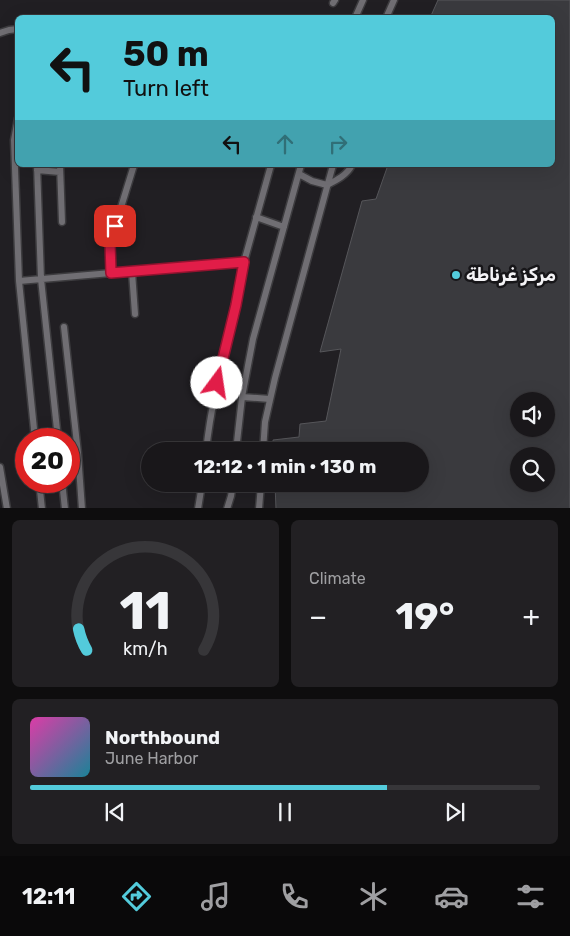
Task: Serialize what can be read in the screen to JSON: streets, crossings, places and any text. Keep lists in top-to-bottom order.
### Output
{
  "places": ["مركز غرناطة"],
  "page": {
    "turn": ["50 m", "Turn left"],
    "limit": "20",
    "trip": "12:12 · 1 min · 130 m",
    "tile": "Climate",
    "heat": ["−", "19°", "+"],
    "song": ["Northbound", "June Harbor"],
    "tabs": "12:11",
    "gauge": ["11", "km/h"]
  }
}
